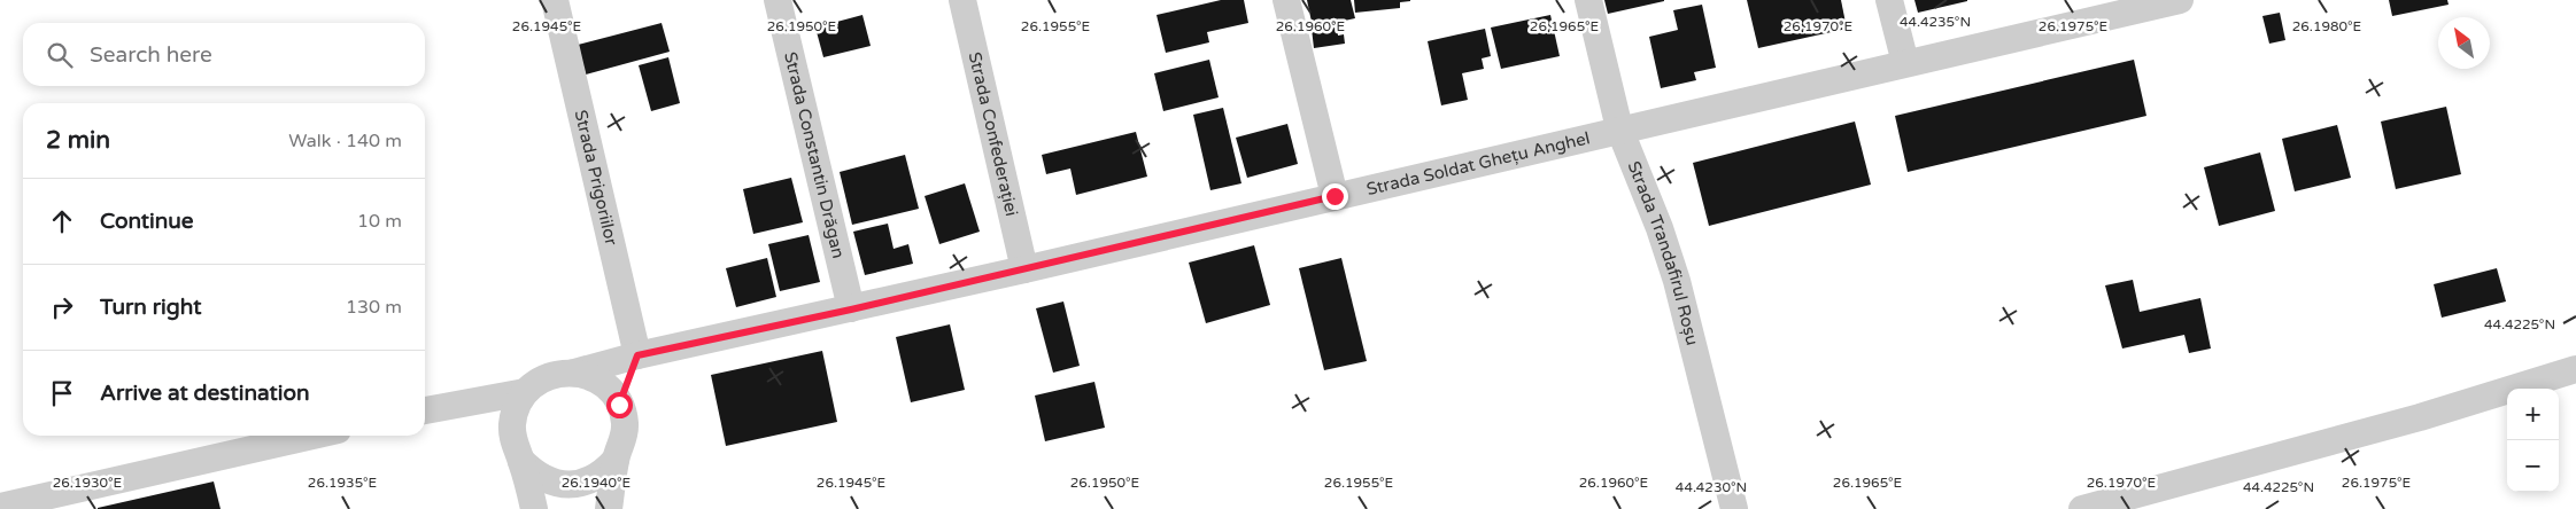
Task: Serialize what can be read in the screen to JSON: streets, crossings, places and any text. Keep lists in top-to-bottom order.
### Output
{
  "streets": {
    "street": [
      "Strada Confederației",
      "Strada Constantin Drăgan",
      "Strada Soldat Ghețu Anghel",
      "Strada Prigoriilor",
      "Strada Trandafirul Roșu"
    ]
  },
  "crossings": [
    ["Strada Confederației", "Strada Soldat Ghețu Anghel"],
    ["Strada Constantin Drăgan", "Strada Soldat Ghețu Anghel"],
    ["Strada Soldat Ghețu Anghel", "Strada Prigoriilor"],
    ["Strada Soldat Ghețu Anghel", "Strada Trandafirul Roșu"]
  ],
  "north": "top left",
  "page": {
    "search": "Search here",
    "heading": ["2 min", "Walk · 140 m"],
    "list": [
      ["Continue", "10 m"],
      ["Turn right", "130 m"],
      "Arrive at destination"
    ],
    "map_buttons": ["+", "−"]
  },
  "coordinates": [
    "44.4235°N",
    "26.1955°E",
    "26.1970°E",
    "26.1975°E",
    "26.1980°E",
    "26.1945°E",
    "26.1950°E",
    "26.1960°E",
    "26.1965°E",
    "44.4225°N",
    "26.1930°E",
    "26.1935°E",
    "26.1940°E",
    "44.4230°N"
  ]
}
